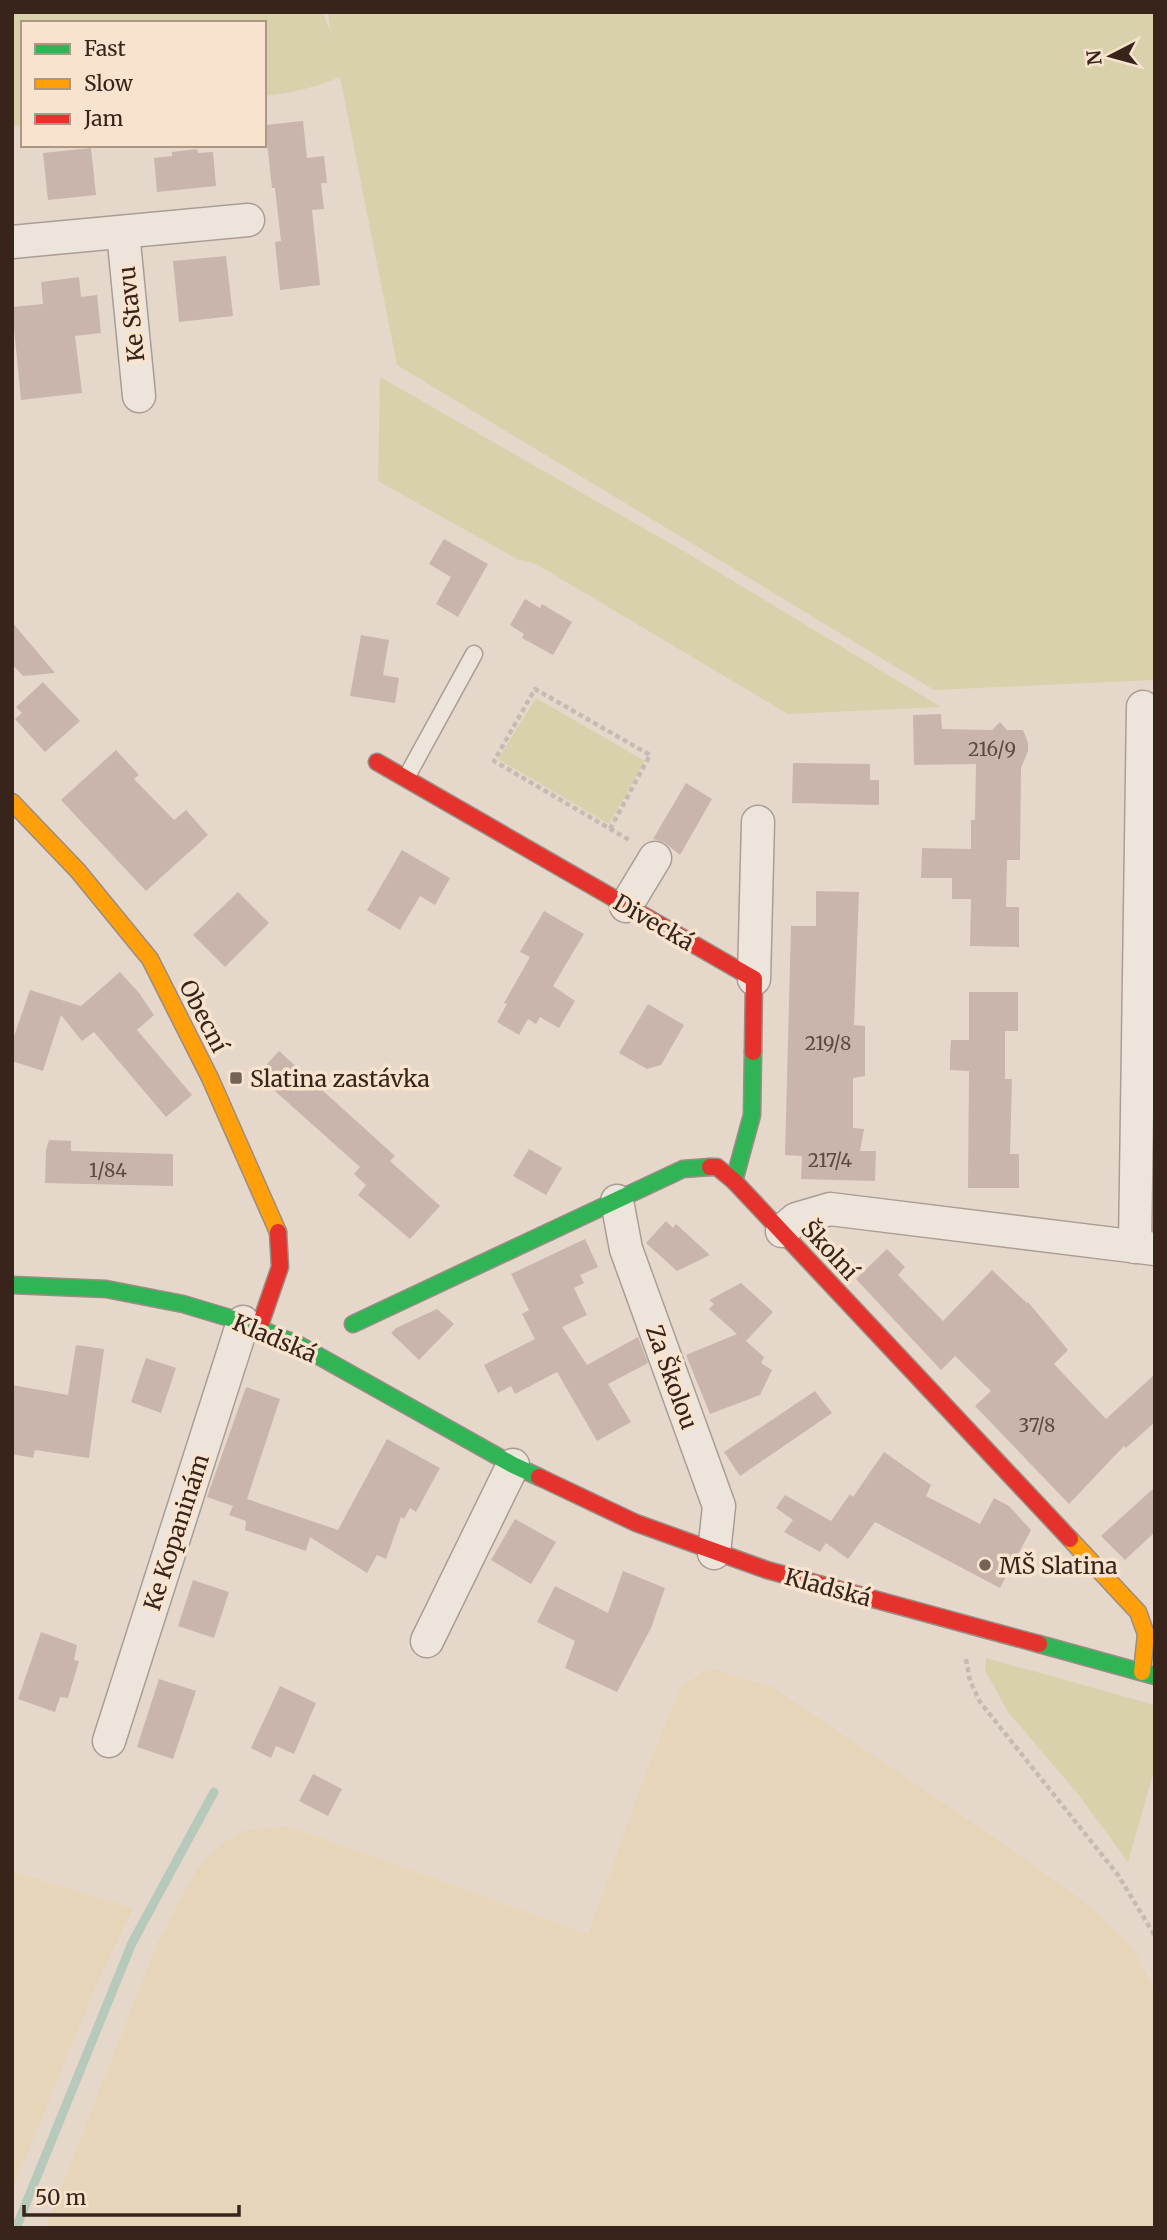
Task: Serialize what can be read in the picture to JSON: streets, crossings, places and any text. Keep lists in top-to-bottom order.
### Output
{
  "streets": {
    "street": [
      "Ke Stavu",
      "Divecká",
      "Obecní",
      "Školní",
      "Kladská",
      "Za Školou",
      "Ke Kopaninám"
    ]
  },
  "crossings": [
    ["Obecní", "Kladská"],
    ["Obecní", "Ke Kopaninám"],
    ["Školní", "Kladská"],
    ["Školní", "Za Školou"],
    ["Kladská", "Za Školou"],
    ["Kladská", "Ke Kopaninám"]
  ],
  "places": {
    "transit": ["Slatina zastávka"],
    "other": ["MŠ Slatina"]
  },
  "house_numbers": [
    "216/9",
    "219/8",
    "217/4",
    "1/84",
    "37/8"
  ],
  "legend": ["Fast", "Slow", "Jam"],
  "scale_bar": "50 m",
  "north": "left"
}
